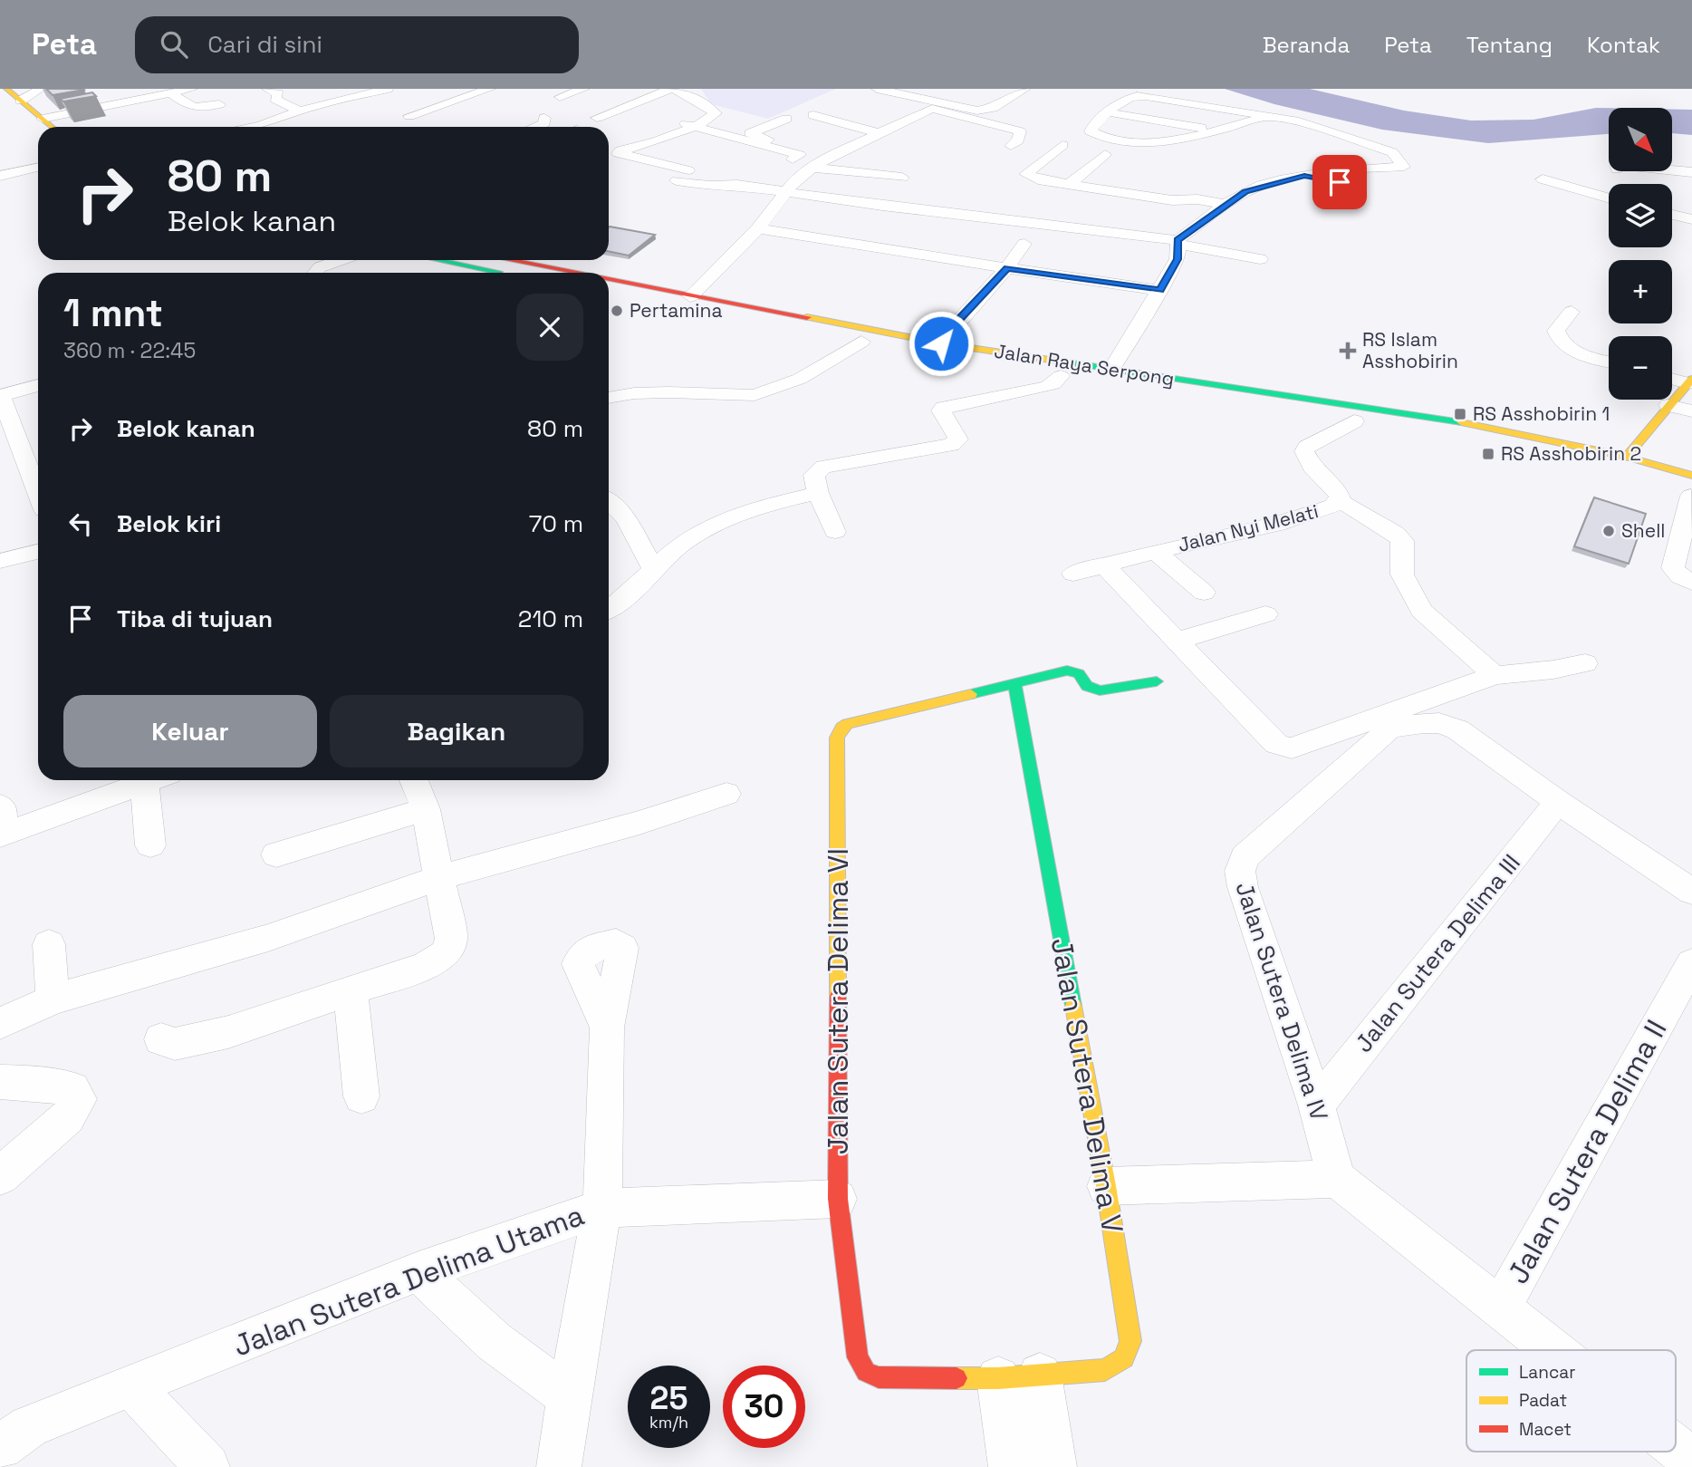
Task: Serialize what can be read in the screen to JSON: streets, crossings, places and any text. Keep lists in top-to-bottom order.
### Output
{
  "streets": {
    "main road": ["Jalan Raya Serpong", "Jalan Sutera Delima VI", "Jalan Sutera Delima V"],
    "street": [
      "Jalan Nyi Melati",
      "Jalan Sutera Delima III",
      "Jalan Sutera Delima IV",
      "Jalan Sutera Delima II",
      "Jalan Sutera Delima Utama"
    ]
  },
  "crossings": [
    ["Jalan Raya Serpong", "Jalan Nyi Melati"],
    ["Jalan Sutera Delima III", "Jalan Sutera Delima IV"],
    ["Jalan Sutera Delima VI", "Jalan Sutera Delima V"],
    ["Jalan Sutera Delima VI", "Jalan Sutera Delima Utama"]
  ],
  "places": {
    "other": ["Pertamina", "Shell"],
    "health": ["RS Islam Asshobirin"],
    "transit": ["RS Asshobirin 1", "RS Asshobirin 2"]
  },
  "legend": ["Lancar", "Padat", "Macet"],
  "north": "bottom right",
  "page": {
    "header": "Peta",
    "search": "Cari di sini",
    "nav": [
      "Beranda",
      "Peta",
      "Tentang",
      "Kontak"
    ],
    "map_buttons": ["+", "−"],
    "turn": ["80 m", "Belok kanan"],
    "heading": ["1 mnt", "360 m · 22:45"],
    "list": [
      {
        "name": "Belok kanan",
        "value": "80 m"
      },
      {
        "name": "Belok kiri",
        "value": "70 m"
      },
      {
        "name": "Tiba di tujuan",
        "value": "210 m"
      }
    ],
    "buttons": ["Keluar", "Bagikan"],
    "speed": "25 km/h",
    "limit": "30"
  }
}
